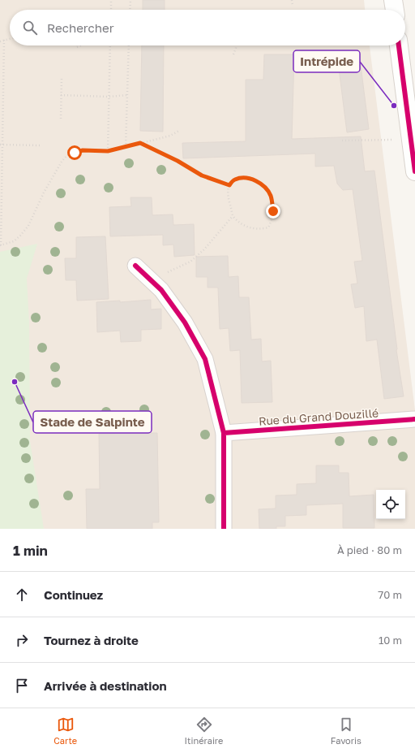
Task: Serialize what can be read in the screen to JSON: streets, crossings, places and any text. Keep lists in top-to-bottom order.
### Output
{
  "streets": {
    "street": ["Rue du Grand Douzillé"]
  },
  "places": ["Intrépide", "Stade de Salpinte"],
  "page": {
    "search": "Rechercher",
    "heading": ["1 min", "À pied · 80 m"],
    "list": [
      ["Continuez", "70 m"],
      ["Tournez à droite", "10 m"],
      "Arrivée à destination"
    ],
    "nav": ["Carte", "Itinéraire", "Favoris"]
  }
}
